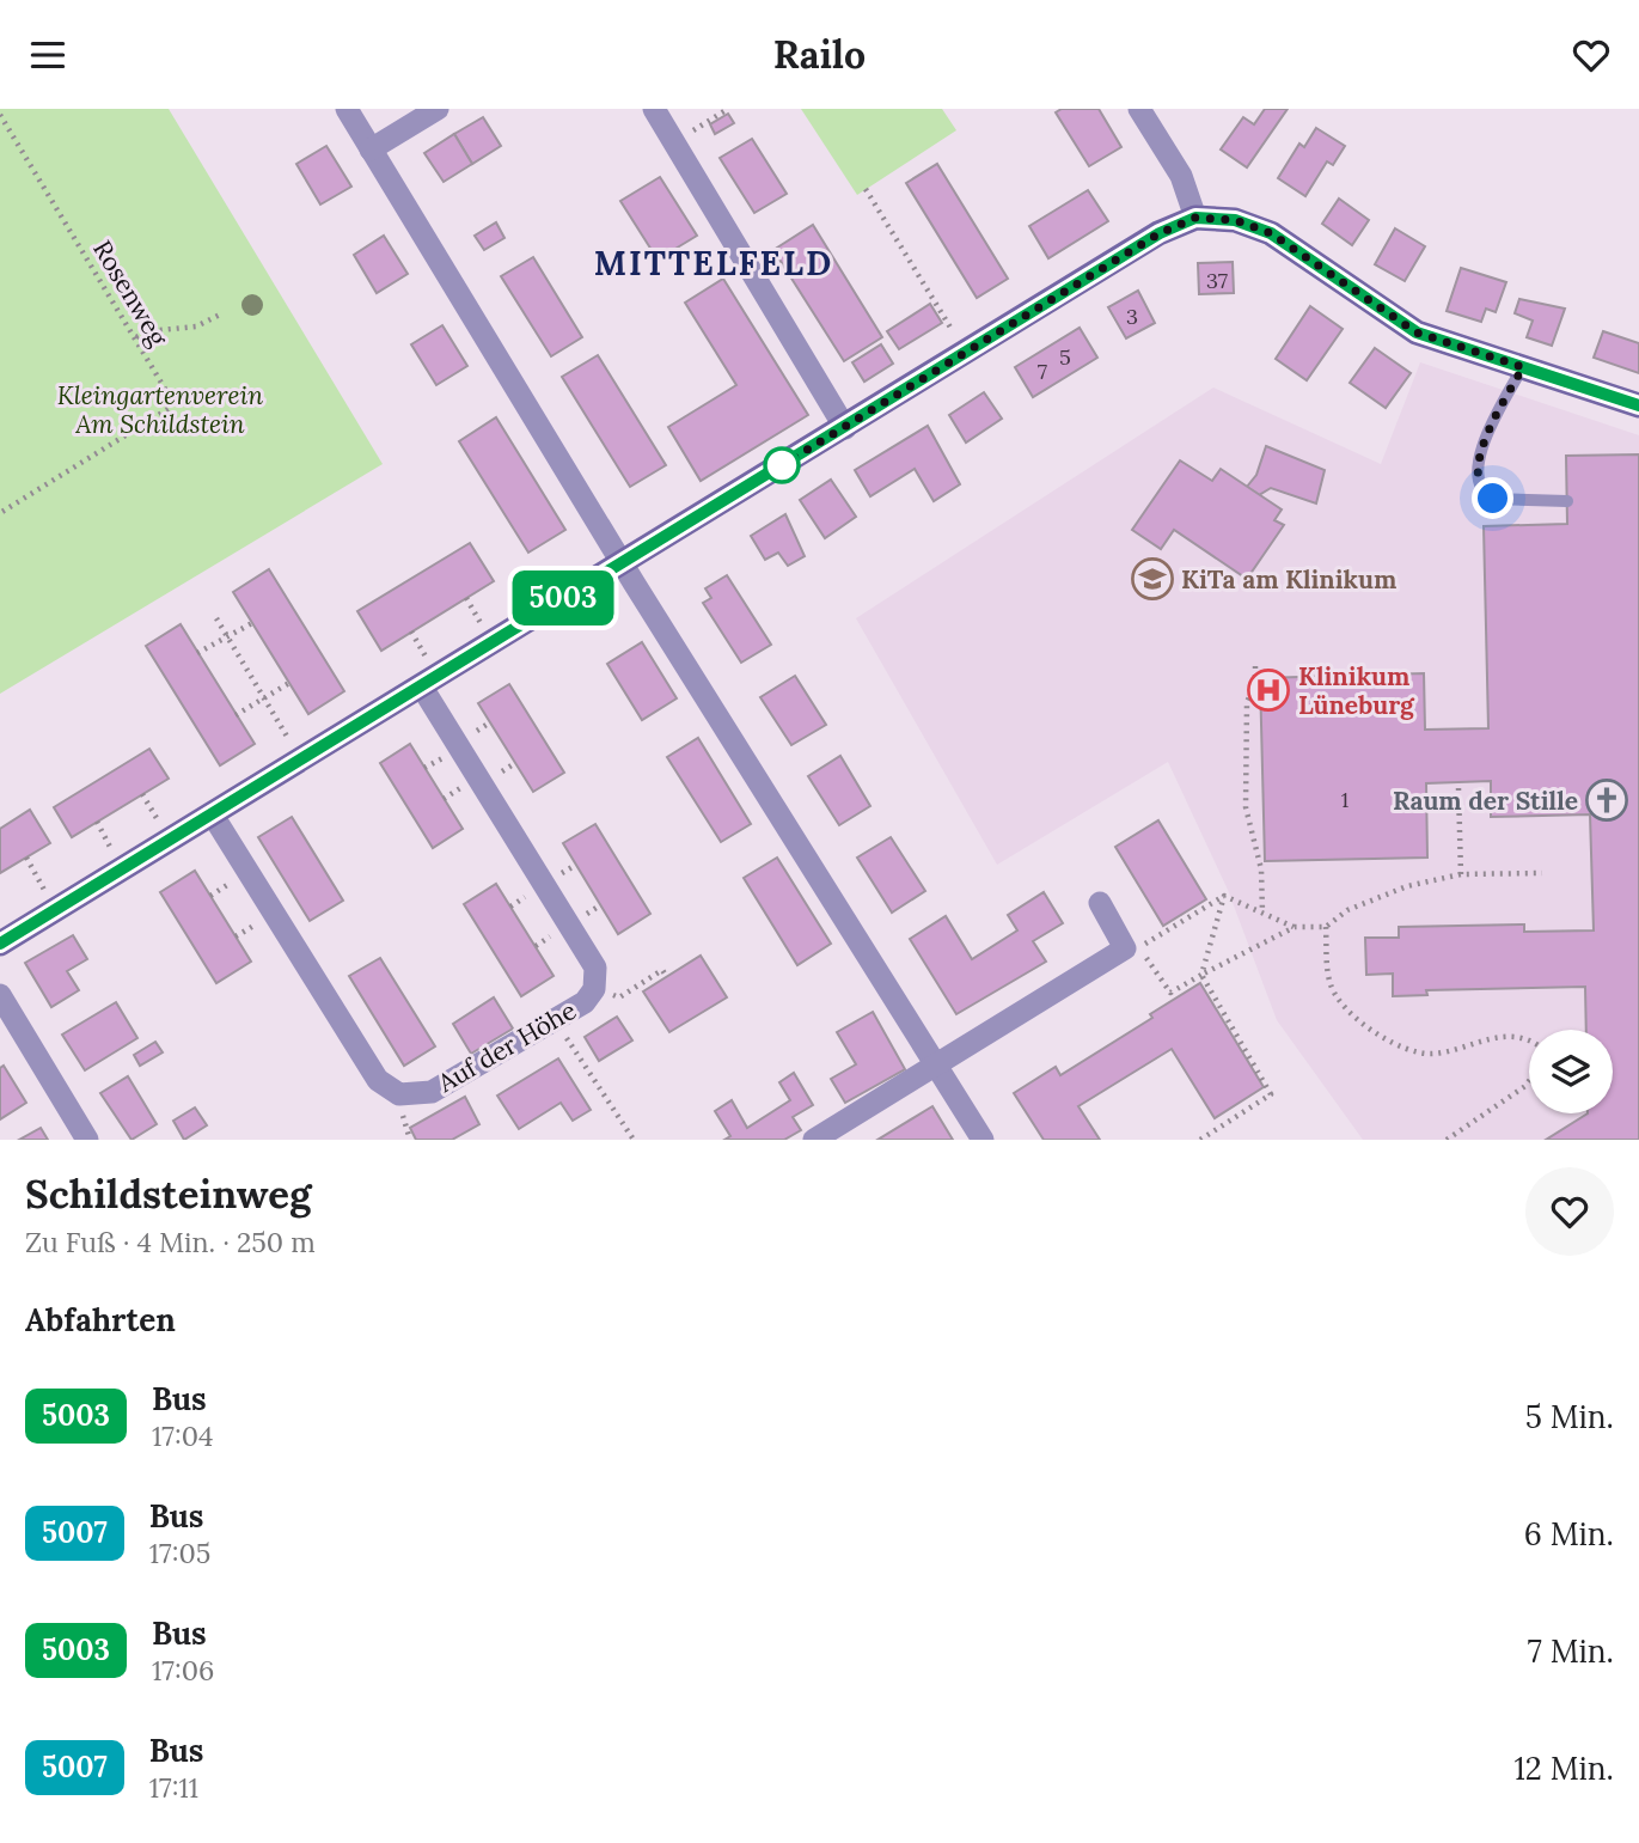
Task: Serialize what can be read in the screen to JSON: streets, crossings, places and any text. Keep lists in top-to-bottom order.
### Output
{
  "streets": {
    "street": ["Auf der Höhe"],
    "path": ["Rosenweg"]
  },
  "districts": ["MITTELFELD"],
  "parks": ["Kleingartenverein Am Schildstein"],
  "places": {
    "school or university": ["KiTa am Klinikum"],
    "hospital": ["Klinikum Lüneburg"],
    "church": ["Raum der Stille"]
  },
  "lines": ["bus line 5003"],
  "house_numbers": [
    "37",
    "3",
    "5",
    "7",
    "1"
  ],
  "page": {
    "header": "Railo",
    "on_map": "5003",
    "heading": [
      ["Schildsteinweg", "Zu Fuß · 4 Min. · 250 m"],
      "Abfahrten"
    ],
    "list": [
      {
        "mark": "5003",
        "name": "Bus",
        "note": "17:04",
        "value": "5 Min."
      },
      {
        "mark": "5007",
        "name": "Bus",
        "note": "17:05",
        "value": "6 Min."
      },
      {
        "mark": "5003",
        "name": "Bus",
        "note": "17:06",
        "value": "7 Min."
      },
      {
        "mark": "5007",
        "name": "Bus",
        "note": "17:11",
        "value": "12 Min."
      }
    ]
  }
}
